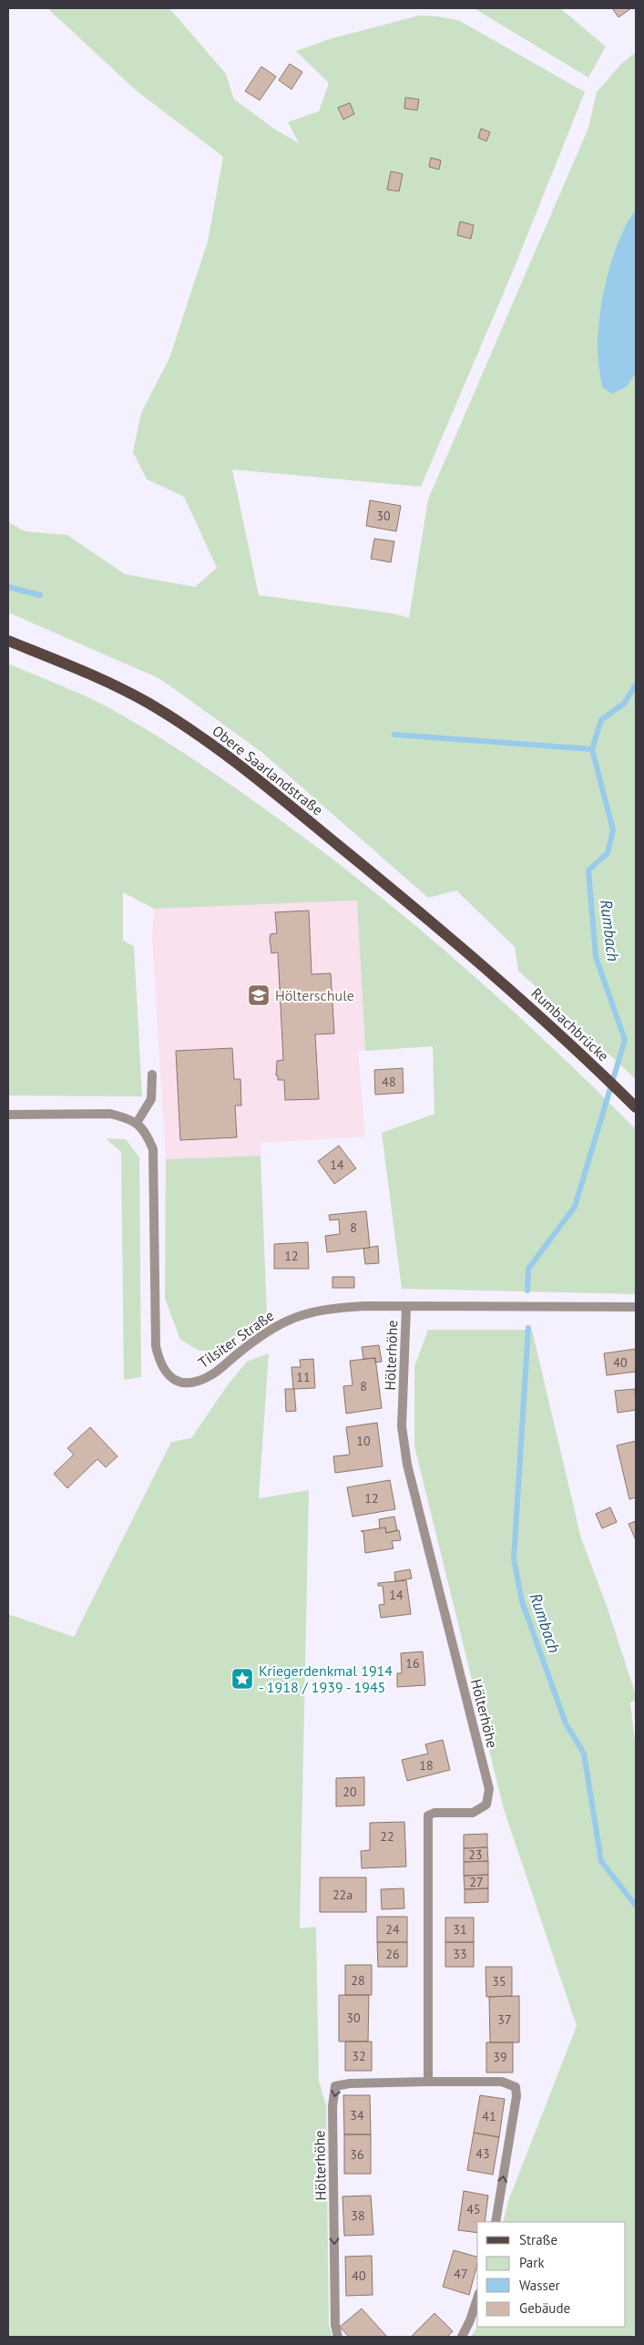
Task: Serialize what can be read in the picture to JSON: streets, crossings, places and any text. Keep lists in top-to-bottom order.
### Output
{
  "streets": {
    "main road": ["Obere Saarlandstraße", "Rumbachbrücke"],
    "street": ["Tilsiter Straße", "Hölterhöhe"]
  },
  "crossings": [
    ["Obere Saarlandstraße", "Rumbachbrücke"],
    ["Tilsiter Straße", "Hölterhöhe"]
  ],
  "water": ["Rumbach"],
  "places": {
    "school or university": ["Hölterschule"],
    "place": ["Kriegerdenkmal 1914 - 1918 / 1939 - 1945"]
  },
  "house_numbers": [
    "30",
    "48",
    "14",
    "8",
    "12",
    "40",
    "11",
    "8",
    "10",
    "12",
    "14",
    "16",
    "18",
    "20",
    "22",
    "23",
    "27",
    "22a",
    "24",
    "31",
    "26",
    "33",
    "28",
    "35",
    "30",
    "37",
    "32",
    "39",
    "34",
    "41",
    "43",
    "36",
    "45",
    "38",
    "47",
    "40"
  ],
  "legend": [
    "Straße",
    "Park",
    "Wasser",
    "Gebäude"
  ]
}
